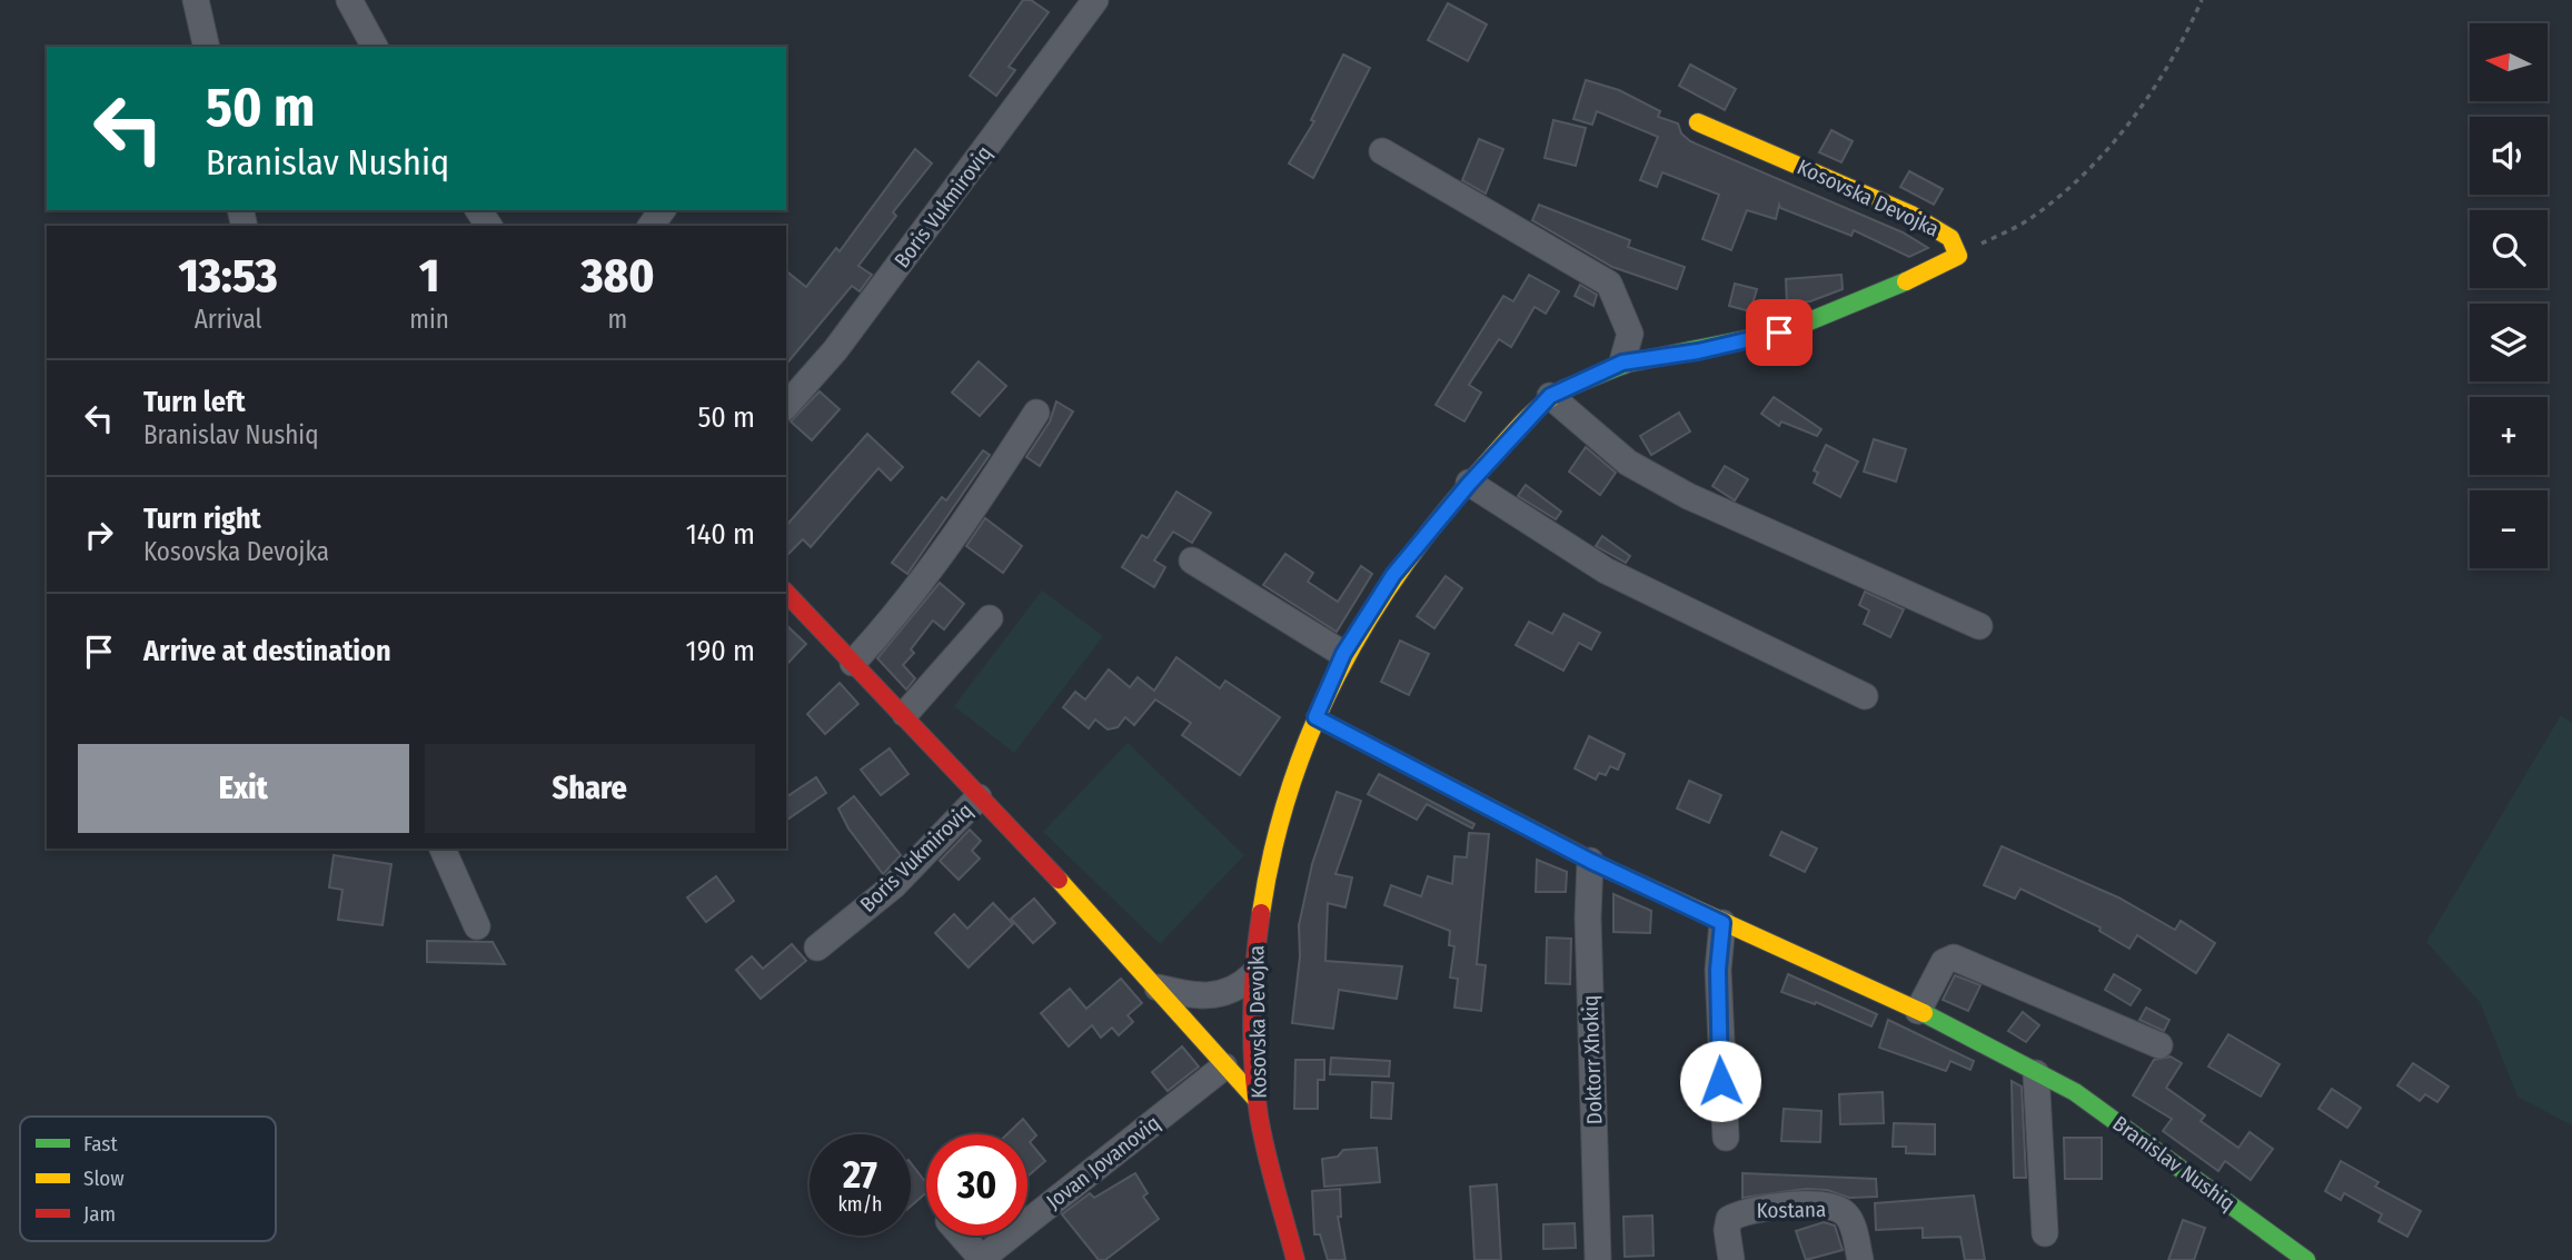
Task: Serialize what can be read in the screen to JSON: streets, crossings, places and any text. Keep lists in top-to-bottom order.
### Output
{
  "streets": {
    "street": [
      "Kosovska Devojka",
      "Boris Vukmiroviq",
      "Doktorr Xhokiq",
      "Jovan Jovanoviq",
      "Branislav Nushiq",
      "Kostana"
    ]
  },
  "crossings": [
    ["Kosovska Devojka", "Branislav Nushiq"],
    ["Doktorr Xhokiq", "Branislav Nushiq"]
  ],
  "legend": ["Fast", "Slow", "Jam"],
  "north": "left",
  "page": {
    "map_buttons": ["+", "−"],
    "turn": ["50 m", "Branislav Nushiq"],
    "eta": [
      "13:53",
      "Arrival",
      "1",
      "min",
      "380",
      "m"
    ],
    "list": [
      {
        "name": "Turn left",
        "note": "Branislav Nushiq",
        "value": "50 m"
      },
      {
        "name": "Turn right",
        "note": "Kosovska Devojka",
        "value": "140 m"
      },
      {
        "name": "Arrive at destination",
        "value": "190 m"
      }
    ],
    "buttons": ["Exit", "Share"],
    "speed": "27 km/h",
    "limit": "30"
  }
}
